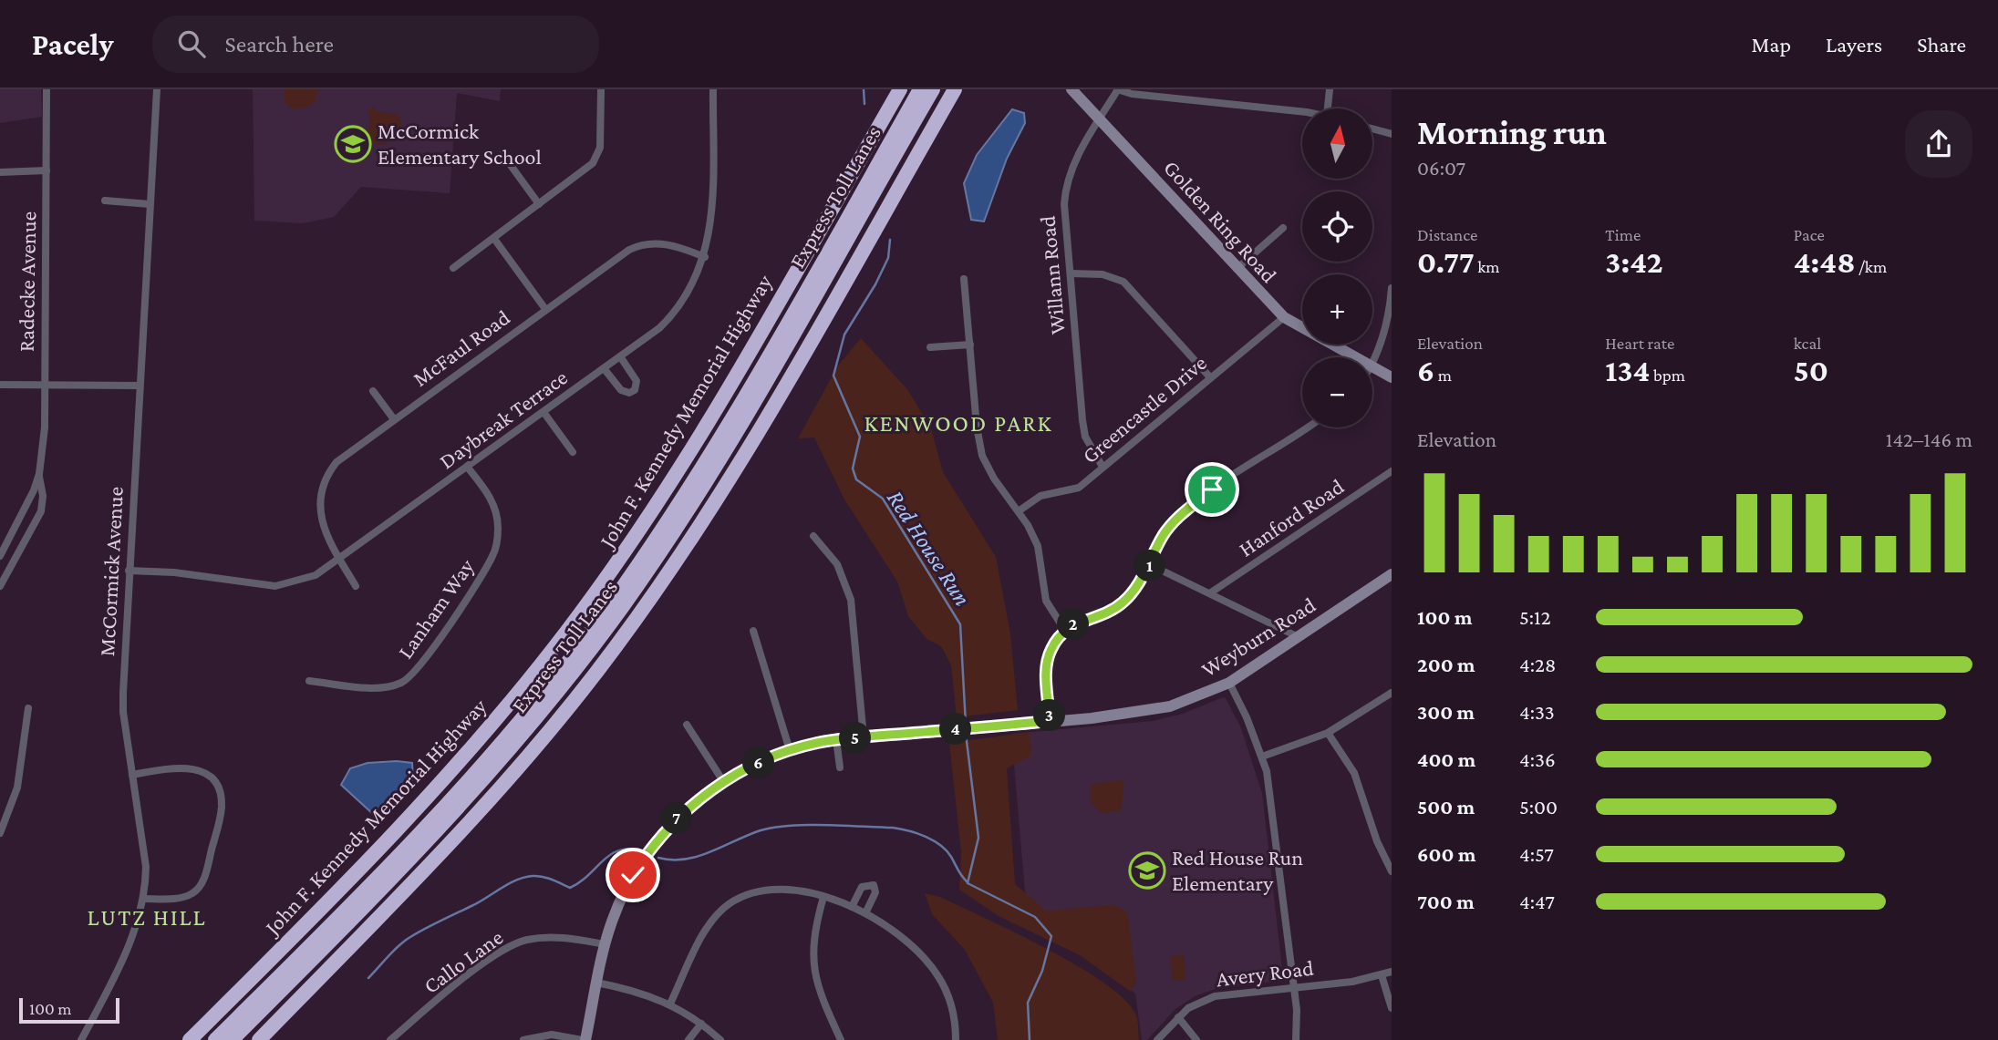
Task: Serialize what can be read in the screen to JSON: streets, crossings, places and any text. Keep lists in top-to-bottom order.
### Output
{
  "streets": {
    "highway": ["Express Toll Lanes", "John F. Kennedy Memorial Highway"],
    "street": [
      "Golden Ring Road",
      "Willann Road",
      "Radecke Avenue",
      "McFaul Road",
      "Greencastle Drive",
      "Daybreak Terrace",
      "Hanford Road",
      "McCormick Avenue",
      "Lanham Way",
      "Weyburn Road",
      "Callo Lane",
      "Avery Road"
    ]
  },
  "crossings": [
    ["Golden Ring Road", "Willann Road"],
    ["Golden Ring Road", "Greencastle Drive"],
    ["Willann Road", "Greencastle Drive"],
    ["McFaul Road", "Daybreak Terrace"],
    ["Daybreak Terrace", "McCormick Avenue"],
    ["Daybreak Terrace", "Lanham Way"],
    ["Weyburn Road", "Callo Lane"]
  ],
  "districts": ["KENWOOD PARK", "LUTZ HILL"],
  "water": ["Red House Run"],
  "places": {
    "school or university": ["McCormick Elementary School", "Red House Run Elementary"]
  },
  "scale_bar": "100 m",
  "north": "top",
  "page": {
    "header": "Pacely",
    "search": "Search here",
    "nav": ["Map", "Layers", "Share"],
    "heading": ["Morning run", "06:07"],
    "map_buttons": ["+", "−"],
    "stats": [
      ["Distance", "0.77 km"],
      ["Time", "3:42"],
      ["Pace", "4:48 /km"],
      ["Elevation", "6 m"],
      ["Heart rate", "134 bpm"],
      ["kcal", "50"]
    ],
    "chart": ["Elevation", "142–146 m"],
    "pins": [
      "1",
      "2",
      "3",
      "4",
      "5",
      "6",
      "7"
    ],
    "list": [
      {
        "name": "100 m",
        "note": "5:12"
      },
      {
        "name": "200 m",
        "note": "4:28"
      },
      {
        "name": "300 m",
        "note": "4:33"
      },
      {
        "name": "400 m",
        "note": "4:36"
      },
      {
        "name": "500 m",
        "note": "5:00"
      },
      {
        "name": "600 m",
        "note": "4:57"
      },
      {
        "name": "700 m",
        "note": "4:47"
      }
    ],
    "scale": "100 m"
  }
}
